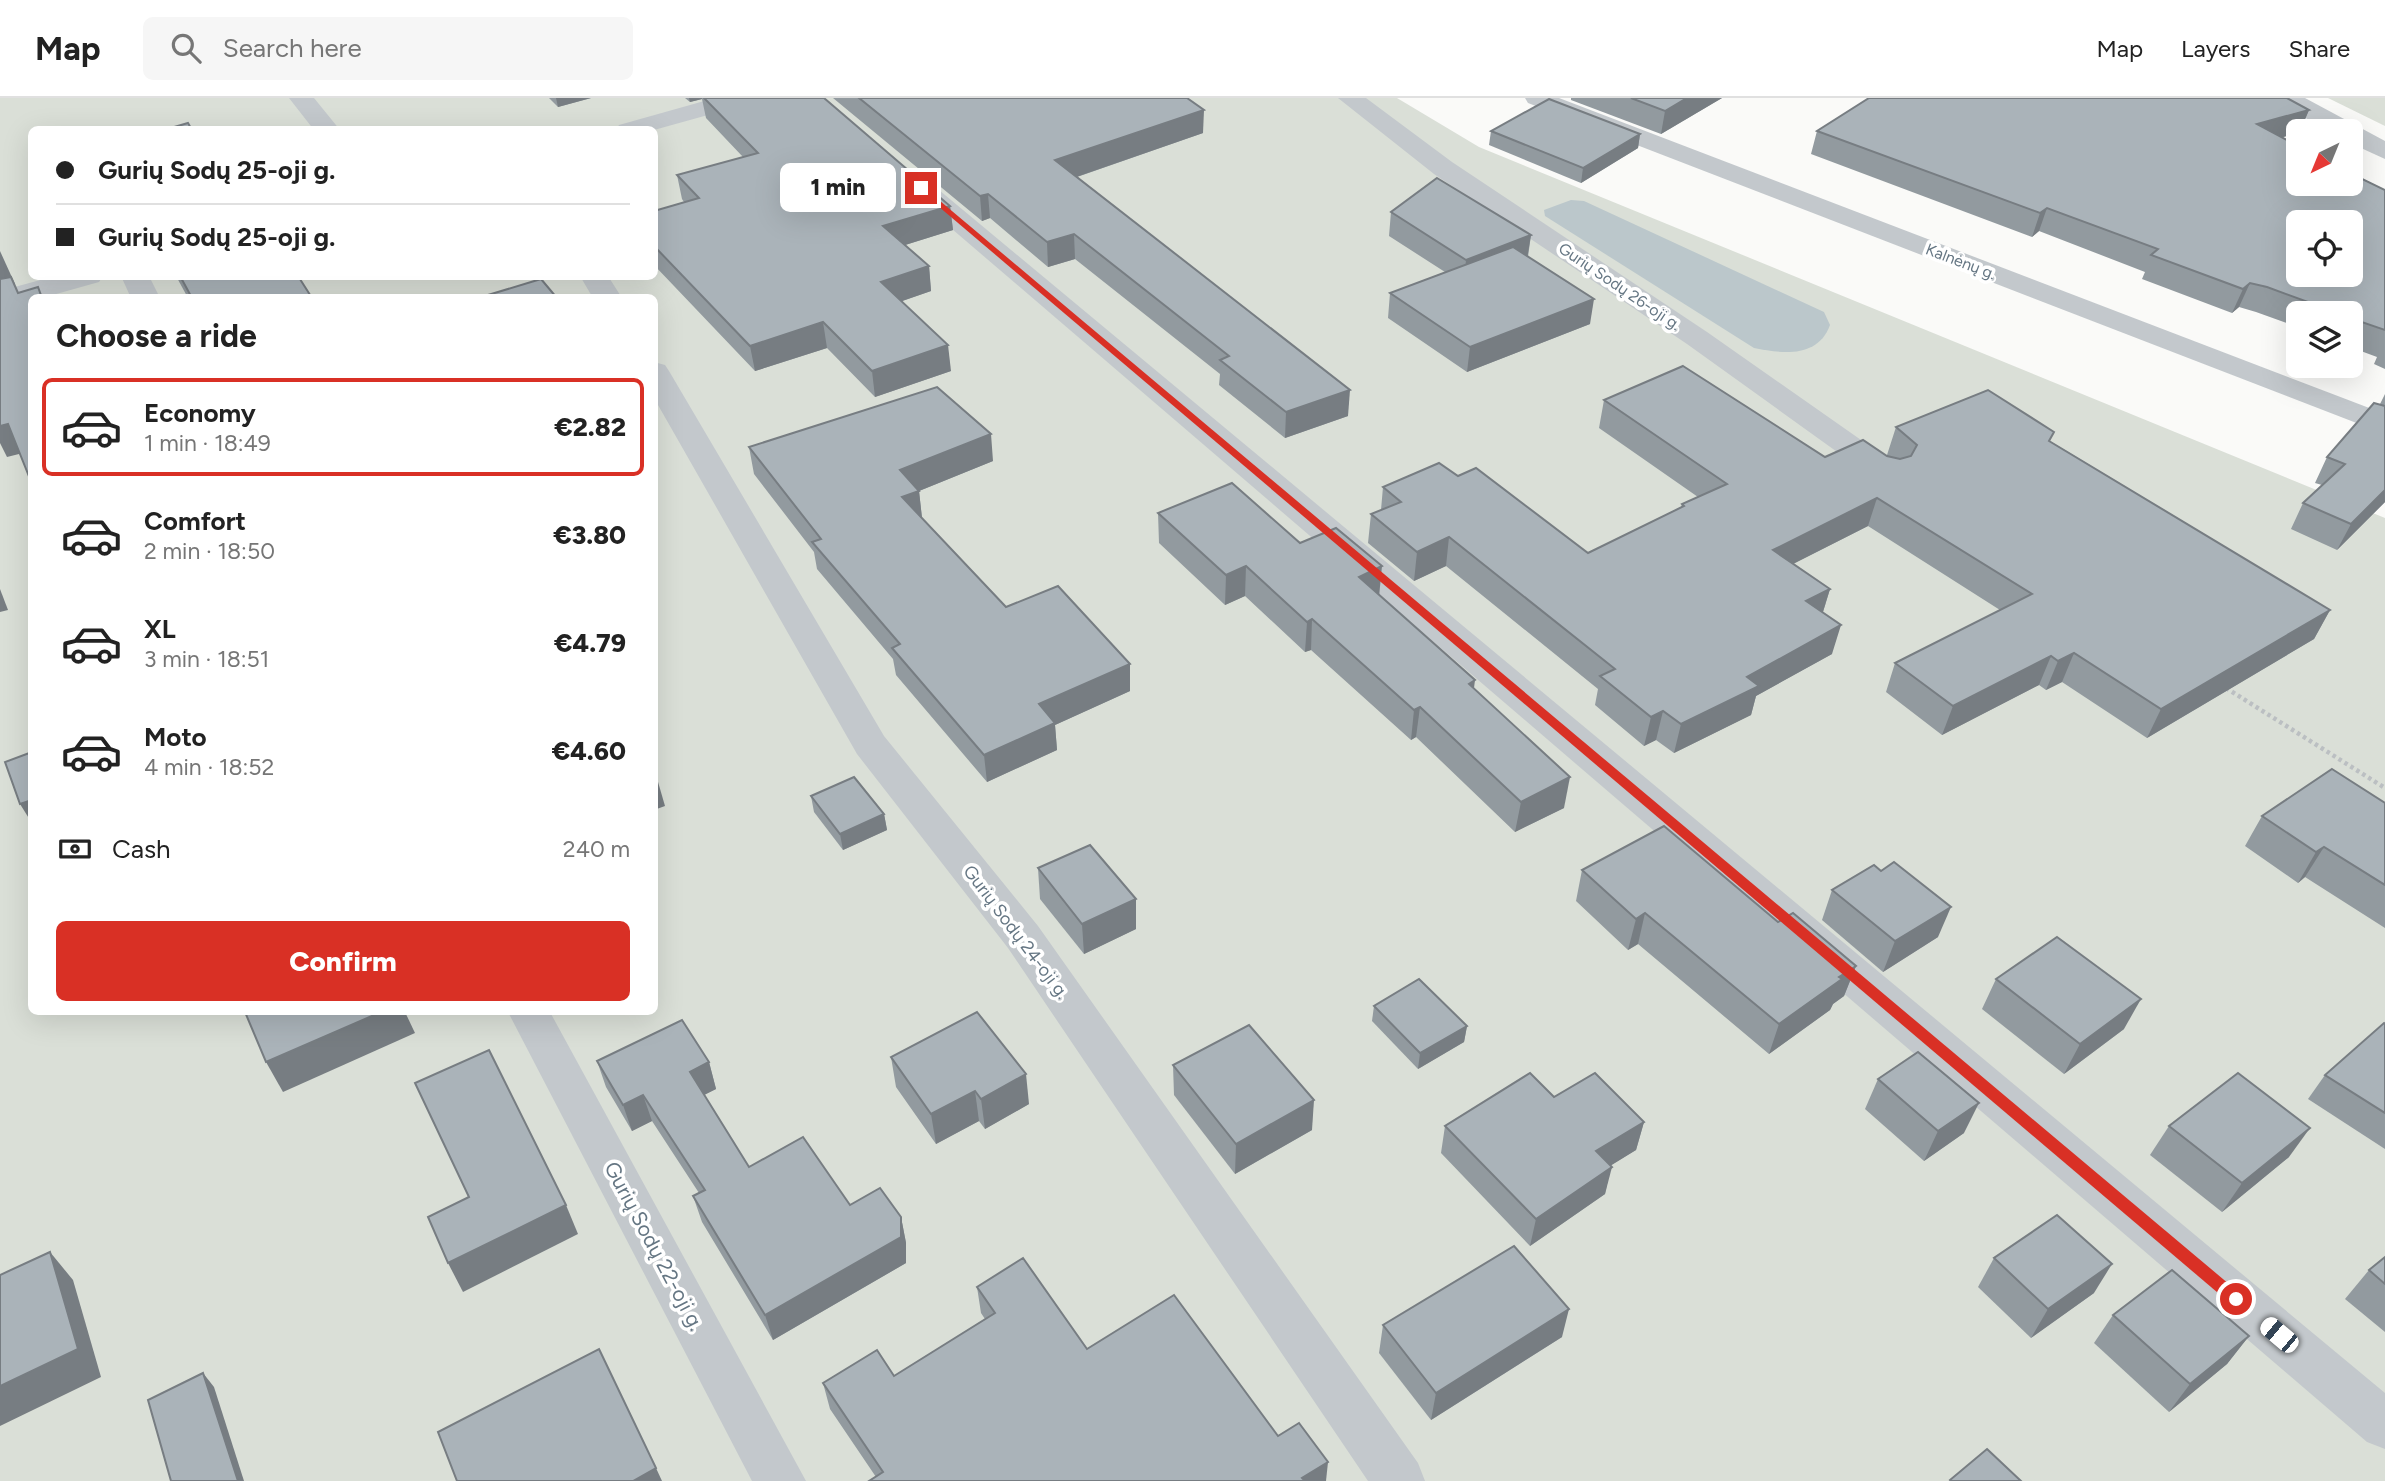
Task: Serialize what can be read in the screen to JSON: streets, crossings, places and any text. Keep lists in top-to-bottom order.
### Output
{
  "streets": {
    "street": [
      "Kalnėnų g.",
      "Gurių Sodų 26-oji g.",
      "Gurių Sodų 24-oji g.",
      "Gurių Sodų 22-oji g."
    ]
  },
  "north": "bottom left",
  "page": {
    "header": "Map",
    "search": "Search here",
    "nav": ["Map", "Layers", "Share"],
    "banner": ["Gurių Sodų 25-oji g.", "Gurių Sodų 25-oji g."],
    "bubble": "1 min",
    "heading": "Choose a ride",
    "list": [
      {
        "name": "Economy",
        "note": "1 min · 18:49",
        "value": "€2.82"
      },
      {
        "name": "Comfort",
        "note": "2 min · 18:50",
        "value": "€3.80"
      },
      {
        "name": "XL",
        "note": "3 min · 18:51",
        "value": "€4.79"
      },
      {
        "name": "Moto",
        "note": "4 min · 18:52",
        "value": "€4.60"
      }
    ],
    "pay": ["Cash", "240 m"],
    "buttons": "Confirm"
  }
}
